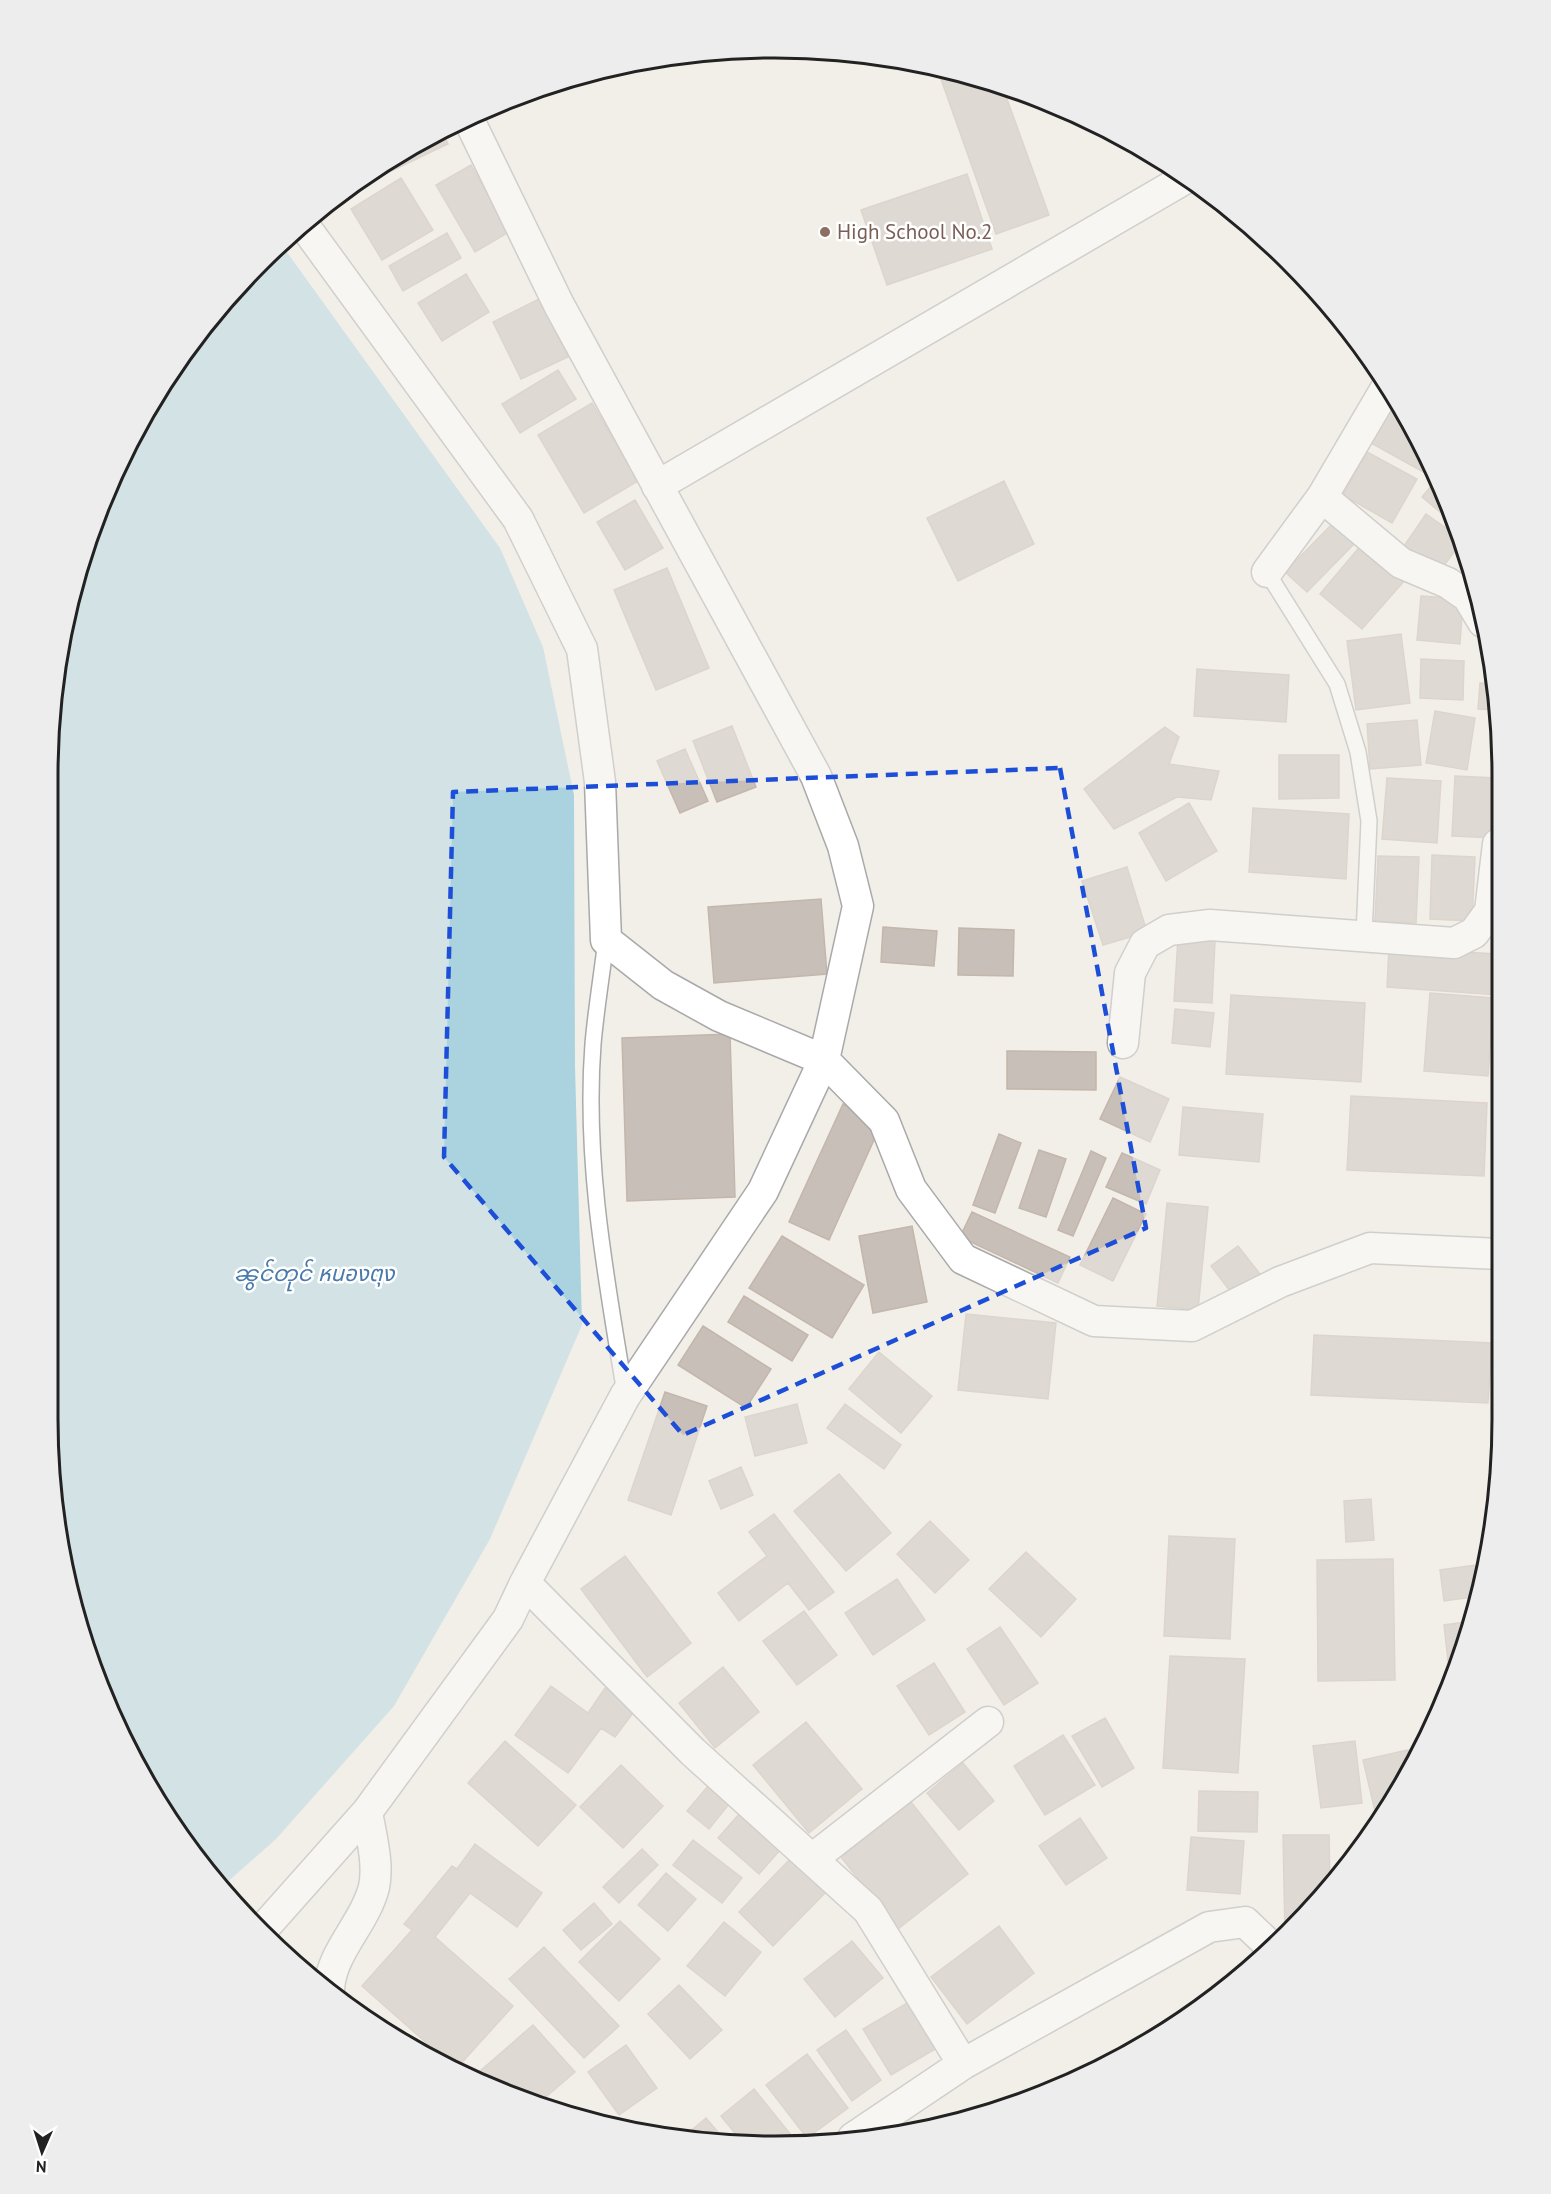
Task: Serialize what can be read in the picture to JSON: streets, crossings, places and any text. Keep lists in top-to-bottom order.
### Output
{
  "water": ["ၼွင်တုင် หนองตุง"],
  "places": ["High School No.2"],
  "north": "bottom"
}
